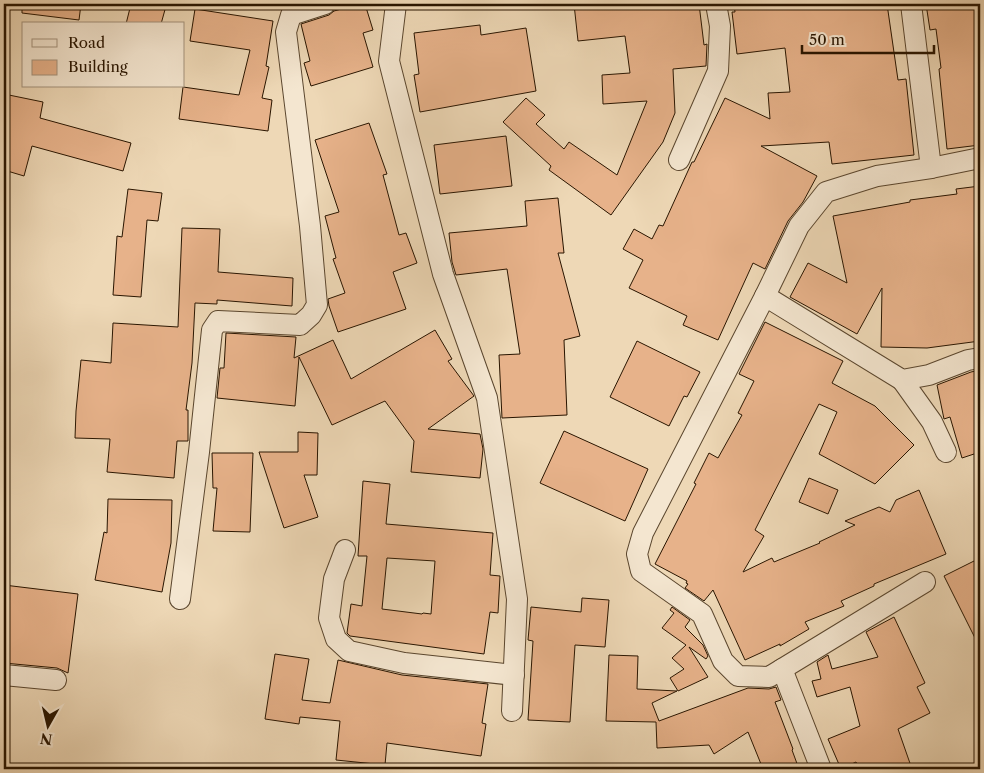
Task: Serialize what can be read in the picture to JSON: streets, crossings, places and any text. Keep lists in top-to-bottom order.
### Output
{
  "legend": ["Road", "Building"],
  "scale_bar": "50 m",
  "north": "bottom"
}
